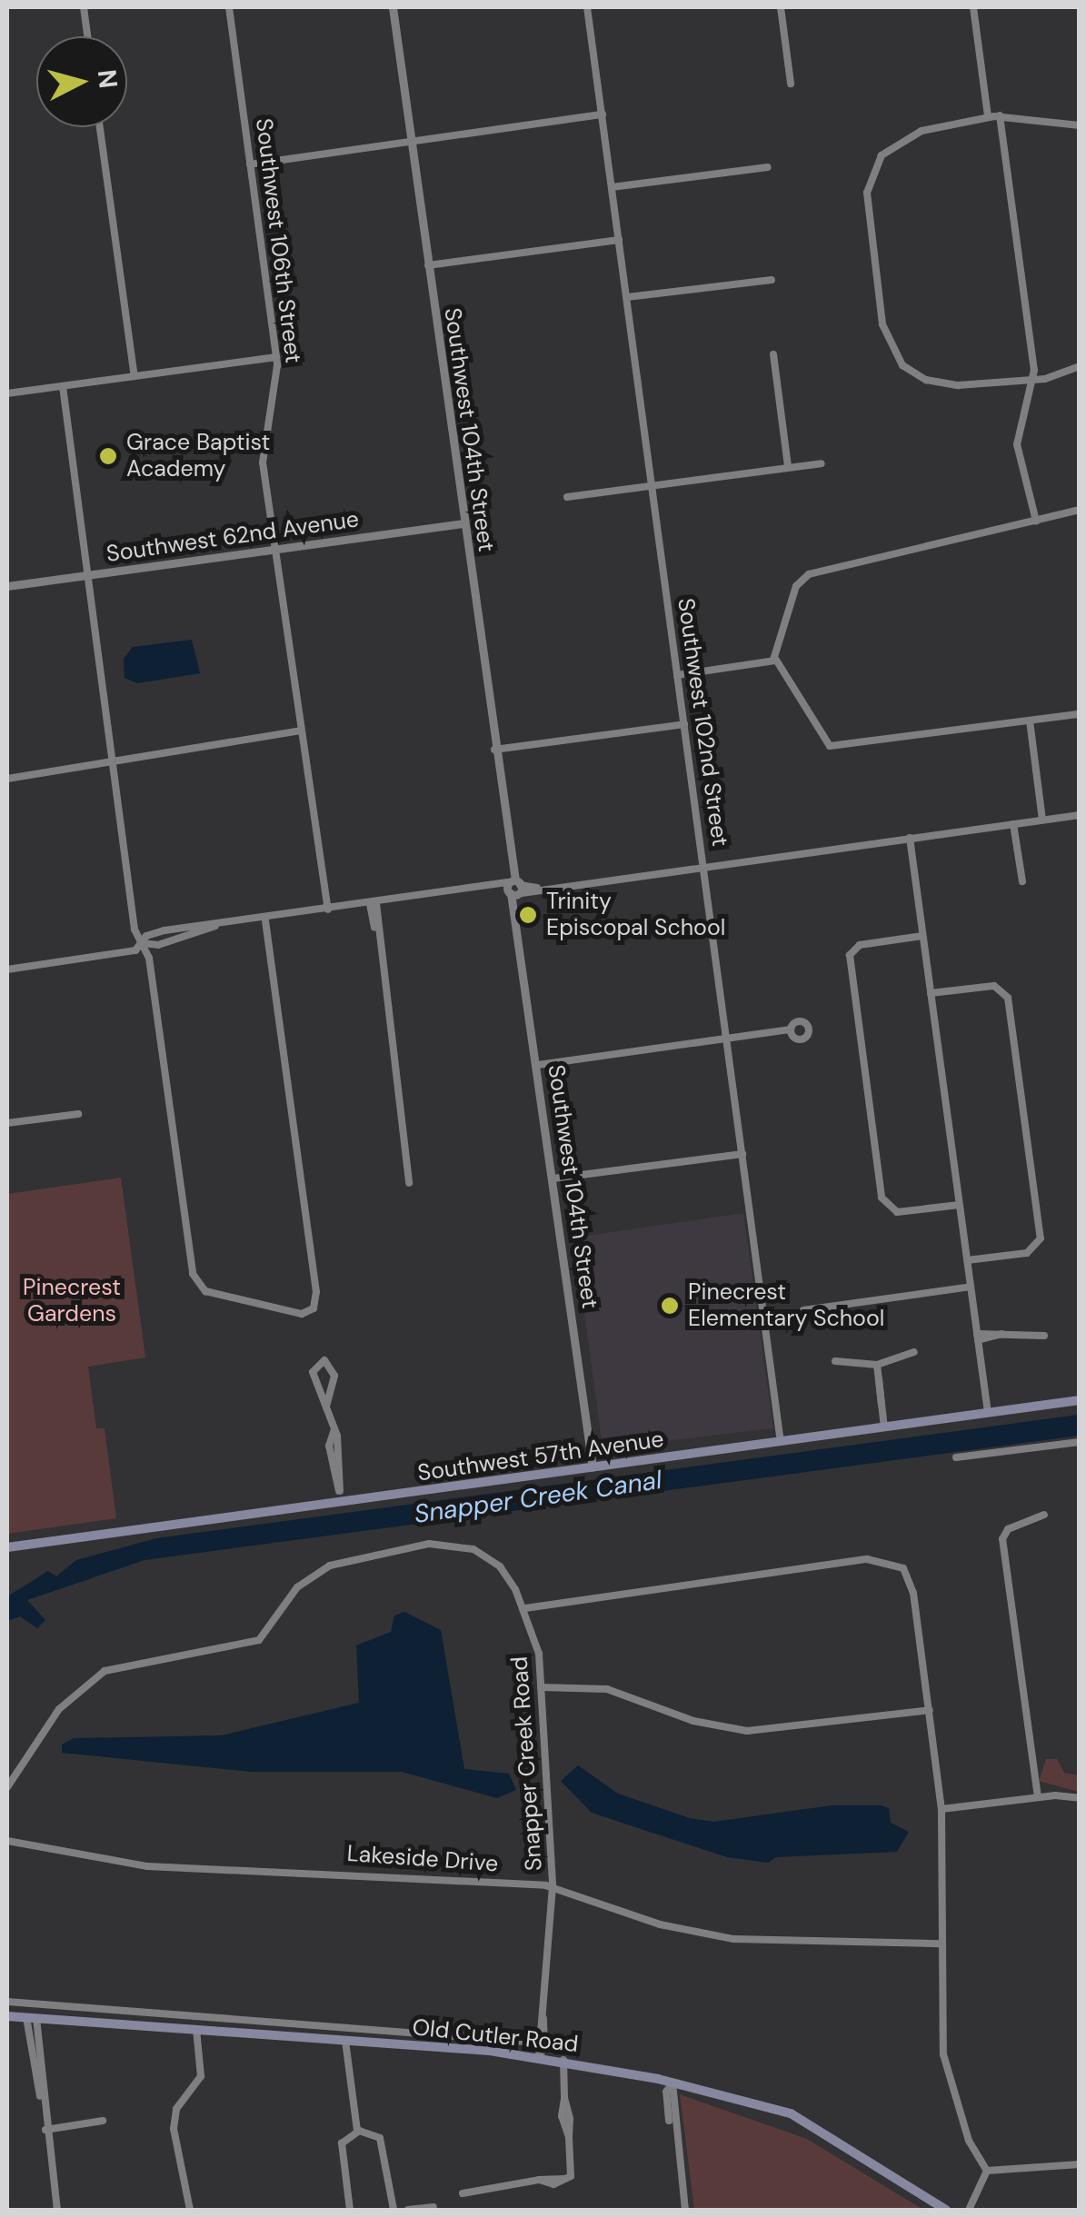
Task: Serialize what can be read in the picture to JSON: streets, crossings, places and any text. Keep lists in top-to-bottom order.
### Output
{
  "streets": {
    "main road": ["Southwest 57th Avenue", "Old Cutler Road"],
    "street": [
      "Southwest 106th Street",
      "Southwest 104th Street",
      "Southwest 62nd Avenue",
      "Southwest 102nd Street",
      "Snapper Creek Road",
      "Lakeside Drive"
    ]
  },
  "crossings": [
    ["Southwest 106th Street", "Southwest 62nd Avenue"],
    ["Southwest 104th Street", "Southwest 62nd Avenue"],
    ["Southwest 104th Street", "Southwest 57th Avenue"],
    ["Southwest 102nd Street", "Southwest 57th Avenue"],
    ["Snapper Creek Road", "Lakeside Drive"],
    ["Snapper Creek Road", "Old Cutler Road"]
  ],
  "water": ["Snapper Creek Canal"],
  "parks": ["Pinecrest Gardens"],
  "places": ["Grace Baptist Academy", "Trinity Episcopal School", "Pinecrest Elementary School"],
  "north": "right"
}
